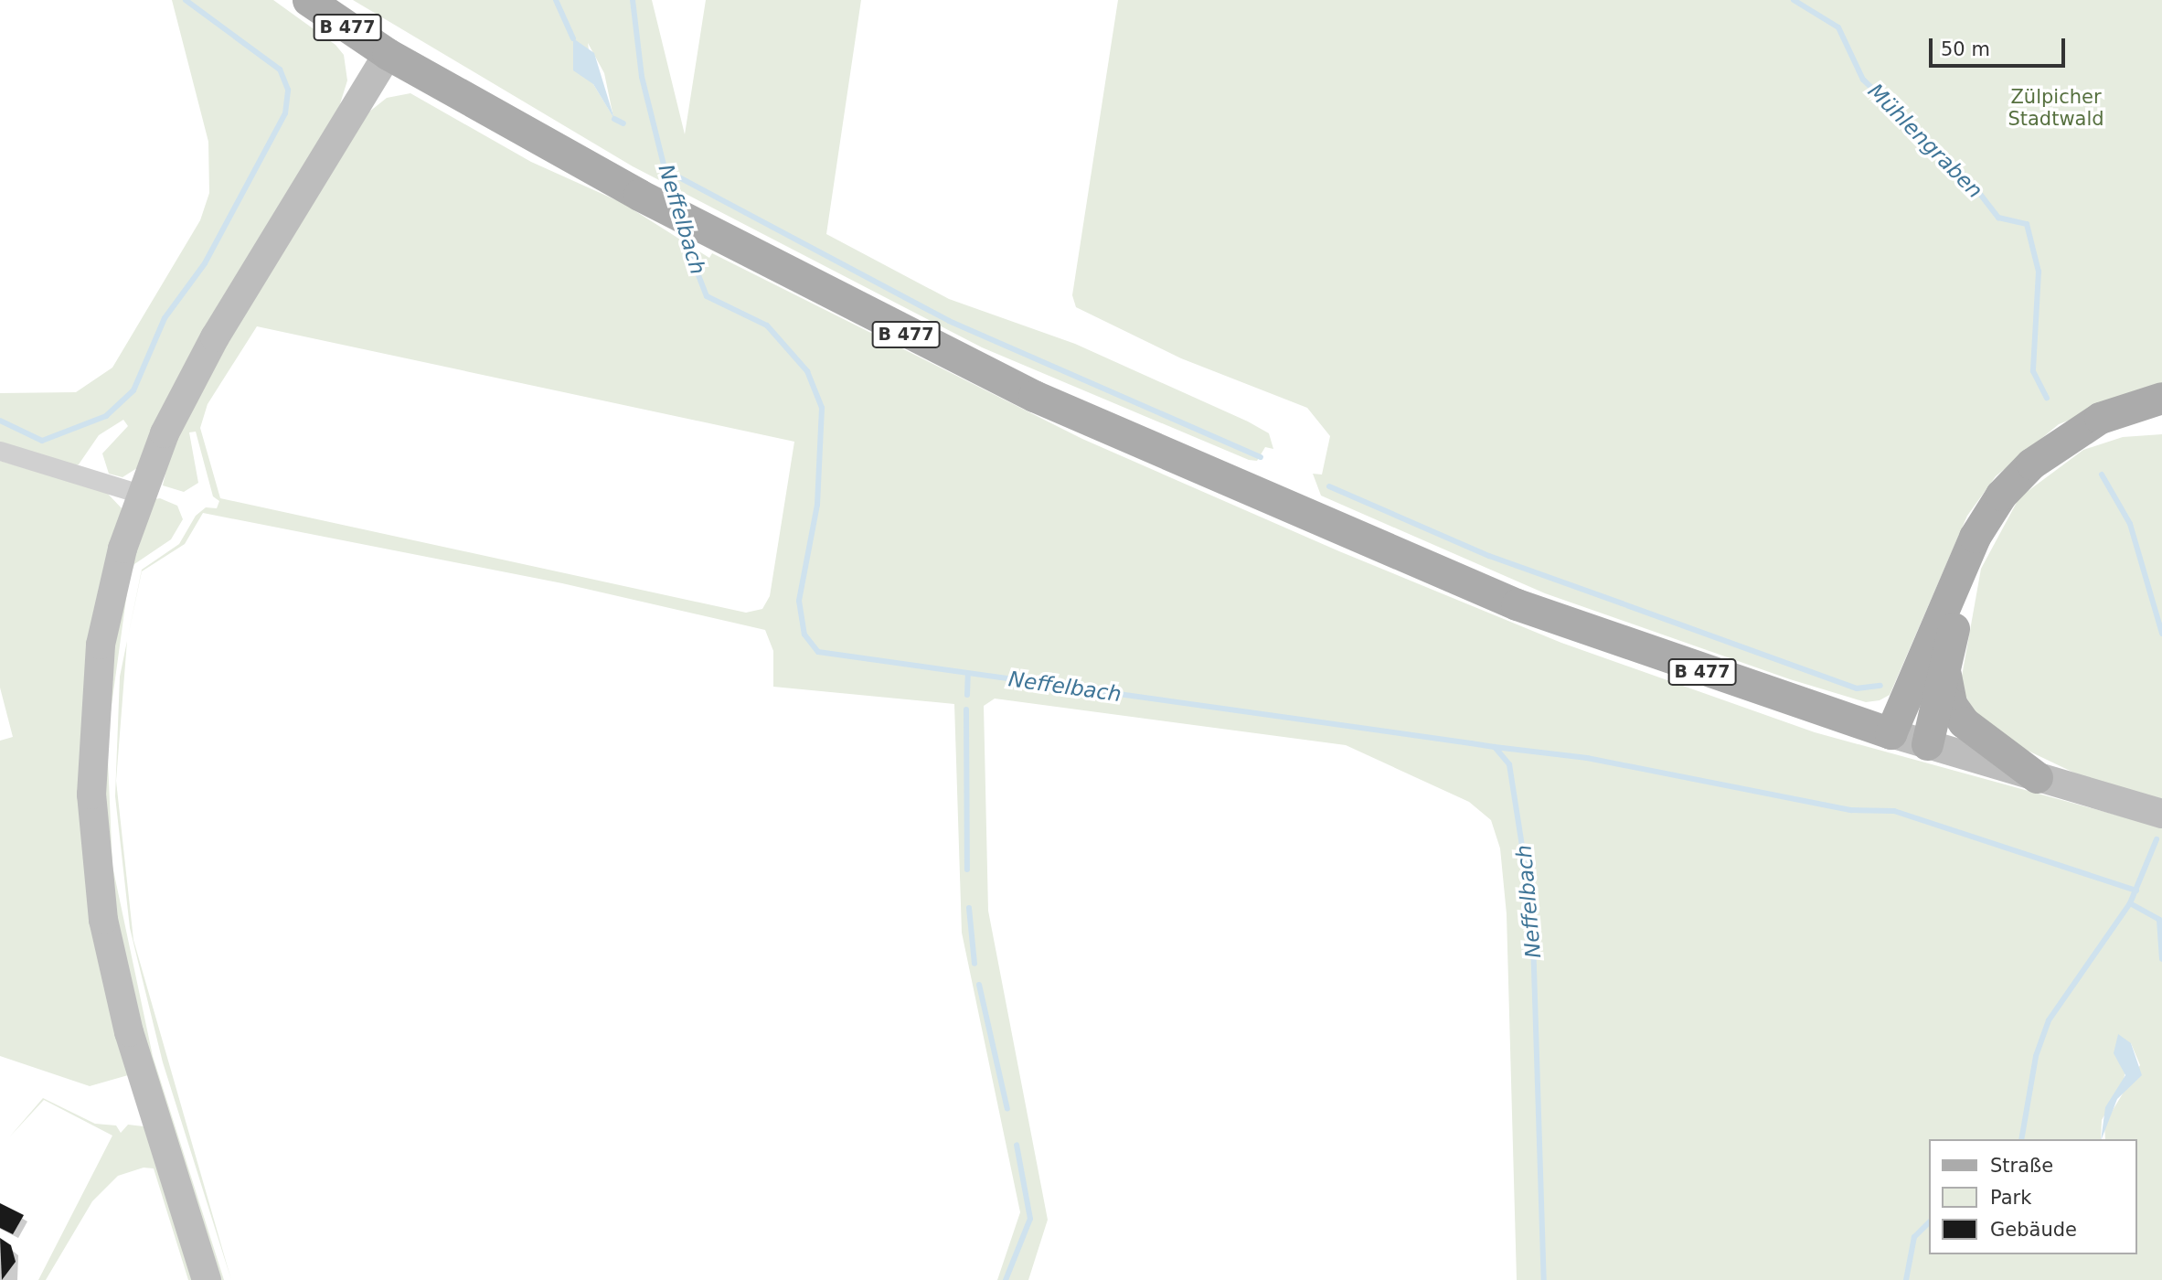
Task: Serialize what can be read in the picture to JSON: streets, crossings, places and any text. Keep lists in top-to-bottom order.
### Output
{
  "streets": {
    "main road": ["B 477"]
  },
  "water": ["Mühlengraben", "Neffelbach"],
  "parks": ["Zülpicher Stadtwald"],
  "legend": ["Straße", "Park", "Gebäude"],
  "scale_bar": "50 m"
}
